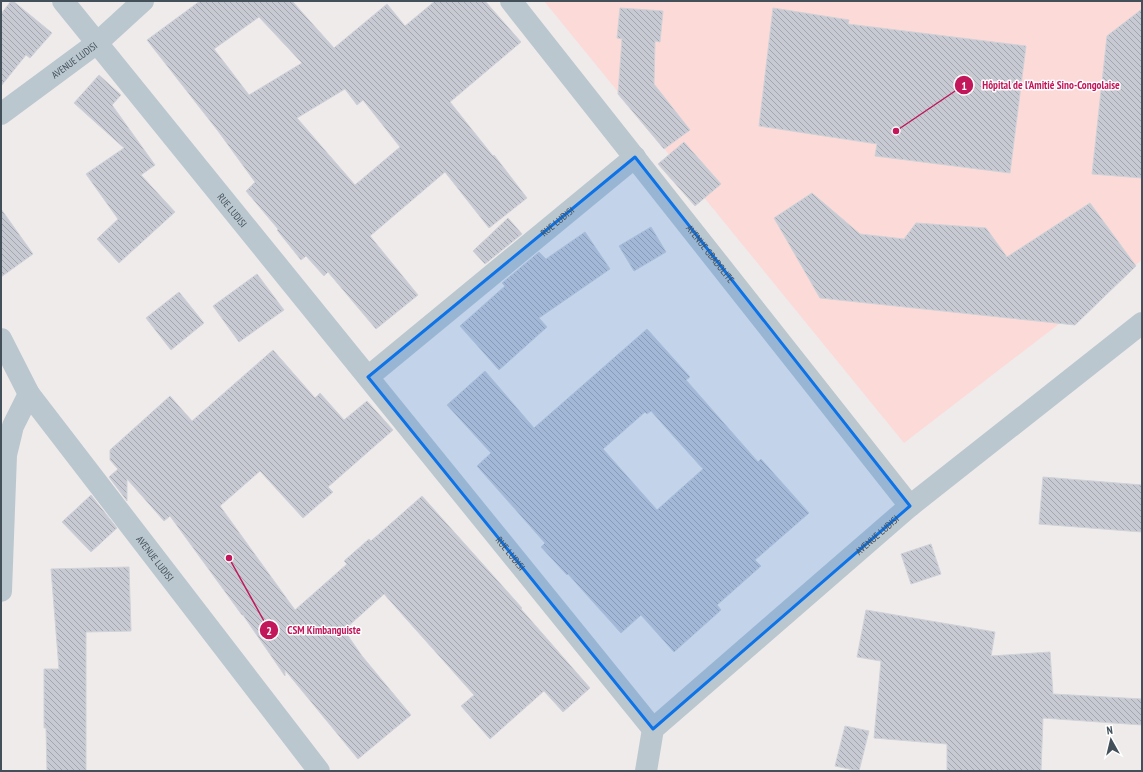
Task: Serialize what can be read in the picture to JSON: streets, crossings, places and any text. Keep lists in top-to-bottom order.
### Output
{
  "streets": {
    "street": ["AVENUE LUDISI", "RUE LUDISI", "AVENUE GBADOLITE"]
  },
  "crossings": [
    ["AVENUE LUDISI", "RUE LUDISI"],
    ["AVENUE LUDISI", "AVENUE GBADOLITE"],
    ["RUE LUDISI", "AVENUE GBADOLITE"]
  ],
  "places": ["Hôpital de l'Amitié Sino-Congolaise", "CSM Kimbanguiste"],
  "north": "top"
}
